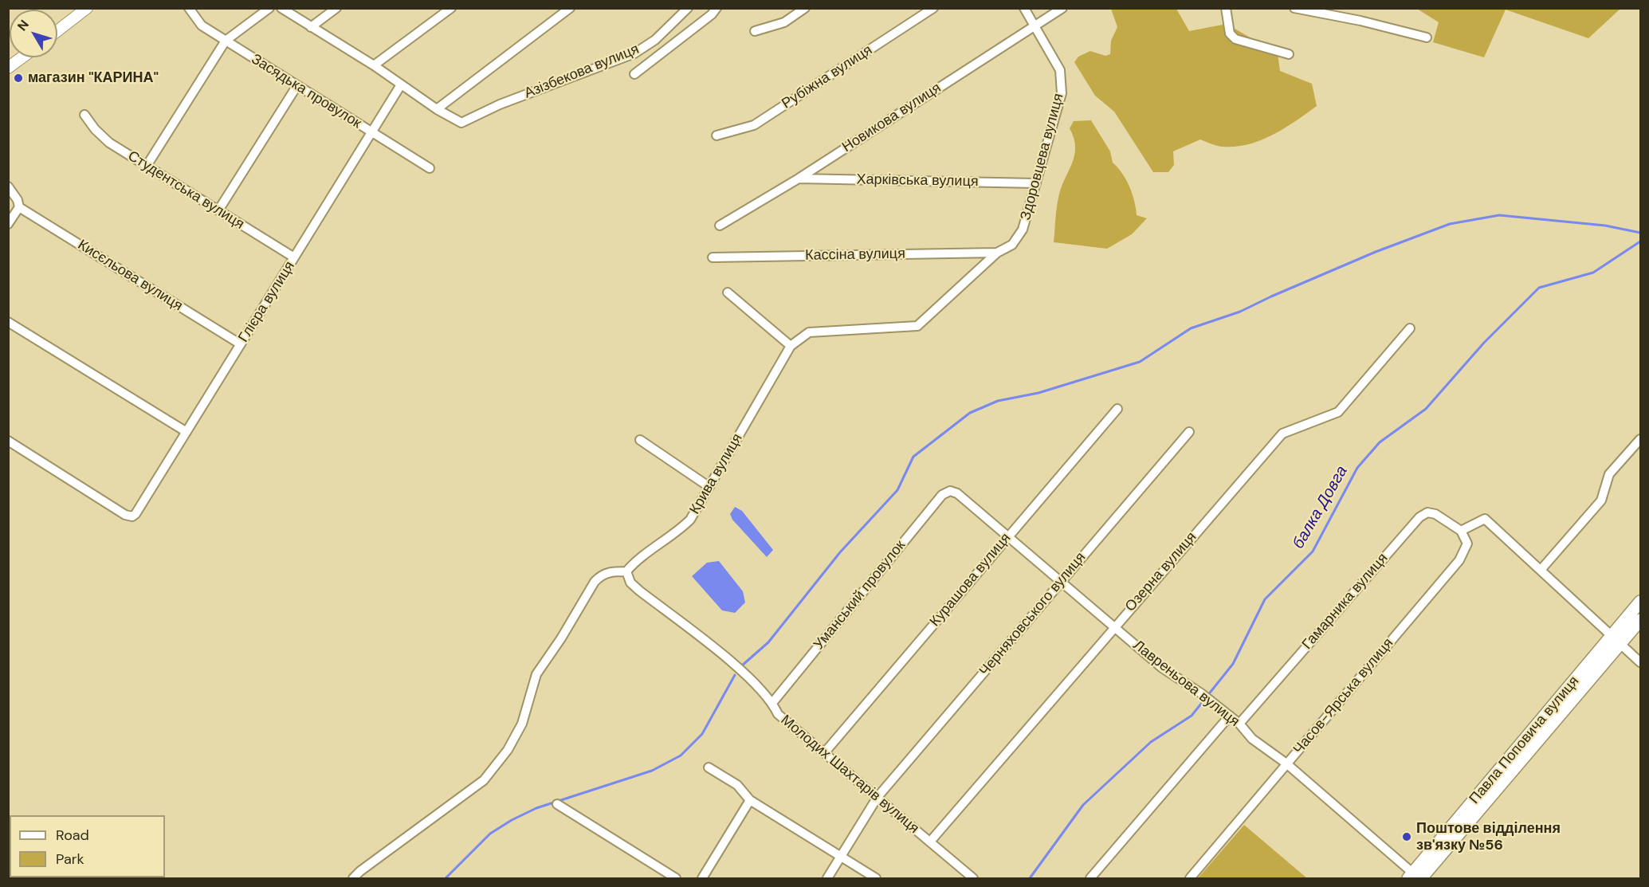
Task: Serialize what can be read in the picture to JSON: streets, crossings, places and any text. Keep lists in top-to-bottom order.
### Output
{
  "streets": {
    "main road": ["Павла Поповича вулиця"],
    "street": [
      "Азізбекова вулиця",
      "Рубіжна вулиця",
      "Засядька провулок",
      "Новикова вулиця",
      "Здоровцева вулиця",
      "Харківська вулиця",
      "Студентська вулиця",
      "Кассіна вулиця",
      "Кисєльова вулиця",
      "Глієра вулиця",
      "Крива вулиця",
      "Озерна вулиця",
      "Курашова вулиця",
      "Уманський провулок",
      "Гамарника вулиця",
      "Черняховського вулиця",
      "Лавреньова вулиця",
      "Часов-Ярська вулиця",
      "Молодих Шахтарів вулиця"
    ]
  },
  "crossings": [
    ["Засядька провулок", "Глієра вулиця"],
    ["Новикова вулиця", "Здоровцева вулиця"],
    ["Новикова вулиця", "Харківська вулиця"],
    ["Здоровцева вулиця", "Харківська вулиця"],
    ["Здоровцева вулиця", "Кассіна вулиця"],
    ["Здоровцева вулиця", "Крива вулиця"],
    ["Студентська вулиця", "Глієра вулиця"],
    ["Кисєльова вулиця", "Глієра вулиця"],
    ["Крива вулиця", "Молодих Шахтарів вулиця"],
    ["Озерна вулиця", "Лавреньова вулиця"],
    ["Озерна вулиця", "Молодих Шахтарів вулиця"],
    ["Курашова вулиця", "Лавреньова вулиця"],
    ["Курашова вулиця", "Молодих Шахтарів вулиця"],
    ["Уманський провулок", "Лавреньова вулиця"],
    ["Уманський провулок", "Молодих Шахтарів вулиця"],
    ["Гамарника вулиця", "Лавреньова вулиця"],
    ["Гамарника вулиця", "Часов-Ярська вулиця"],
    ["Черняховського вулиця", "Лавреньова вулиця"],
    ["Черняховського вулиця", "Молодих Шахтарів вулиця"],
    ["Лавреньова вулиця", "Часов-Ярська вулиця"],
    ["Лавреньова вулиця", "Павла Поповича вулиця"]
  ],
  "water": ["балка Довга"],
  "places": ["магазин \"КАРИНА\"", "Поштове відділення зв'язку №56"],
  "legend": ["Road", "Park"],
  "north": "top left"
}
